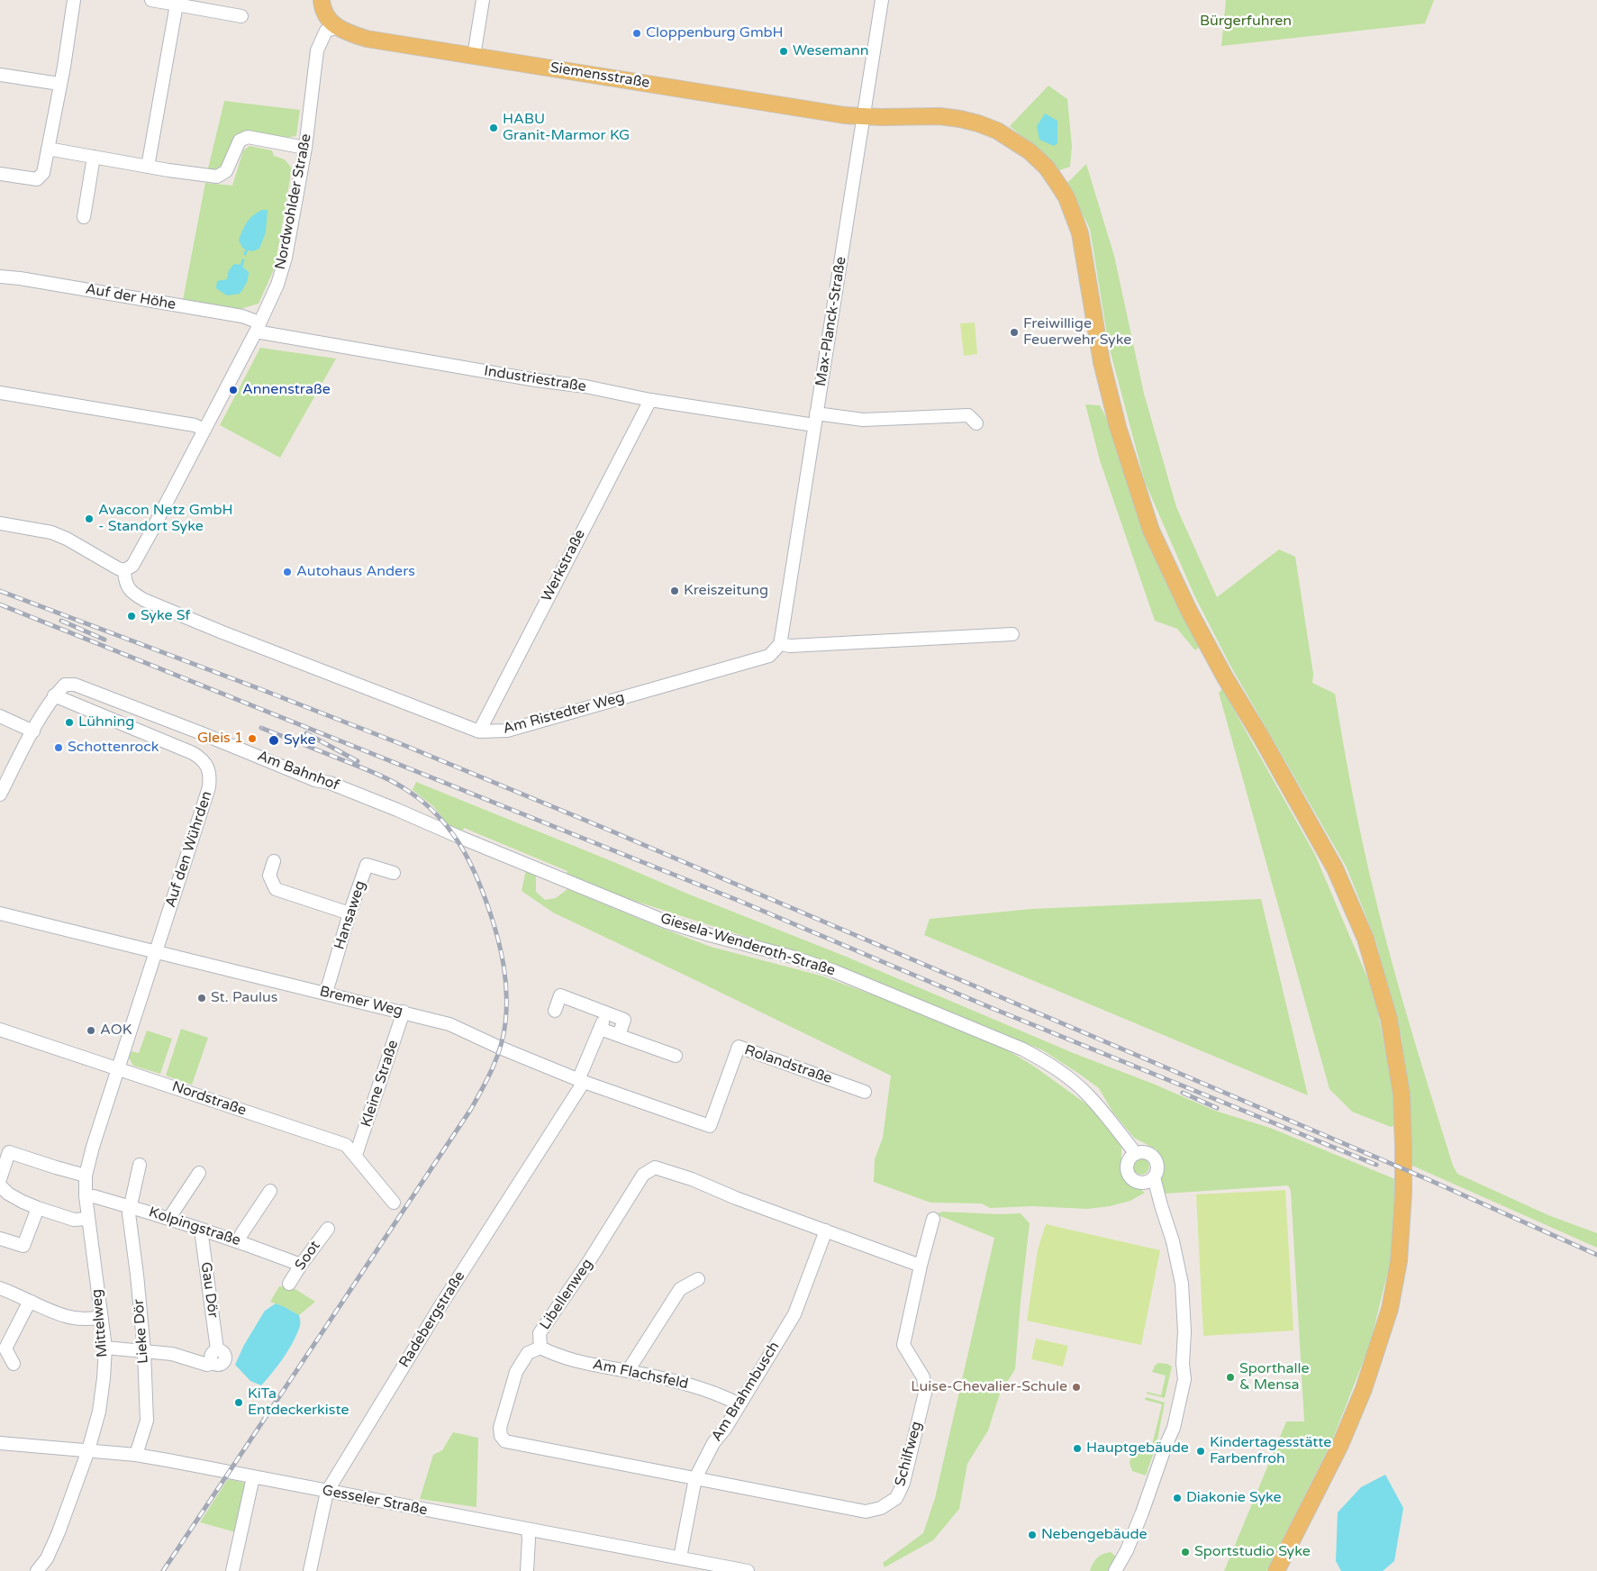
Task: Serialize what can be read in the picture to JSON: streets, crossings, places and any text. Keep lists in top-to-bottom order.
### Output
{
  "streets": {
    "main road": ["Siemensstraße"],
    "street": [
      "Nordwohlder Straße",
      "Auf der Höhe",
      "Max-Planck-Straße",
      "Industriestraße",
      "Werkstraße",
      "Am Ristedter Weg",
      "Am Bahnhof",
      "Auf den Wührden",
      "Hansaweg",
      "Giesela-Wenderoth-Straße",
      "Bremer Weg",
      "Rolandstraße",
      "Kleine Straße",
      "Nordstraße",
      "Kolpingstraße",
      "Soot",
      "Gau Dör",
      "Libellenweg",
      "Radebergstraße",
      "Mittelweg",
      "Lieke Dör",
      "Am Flachsfeld",
      "Am Brahmbusch",
      "Schilfweg",
      "Gesseler Straße"
    ]
  },
  "crossings": [
    ["Siemensstraße", "Nordwohlder Straße"],
    ["Siemensstraße", "Max-Planck-Straße"],
    ["Nordwohlder Straße", "Auf der Höhe"],
    ["Nordwohlder Straße", "Industriestraße"],
    ["Nordwohlder Straße", "Am Ristedter Weg"],
    ["Auf der Höhe", "Industriestraße"],
    ["Max-Planck-Straße", "Industriestraße"],
    ["Max-Planck-Straße", "Am Ristedter Weg"],
    ["Industriestraße", "Werkstraße"],
    ["Werkstraße", "Am Ristedter Weg"],
    ["Am Bahnhof", "Auf den Wührden"],
    ["Am Bahnhof", "Giesela-Wenderoth-Straße"],
    ["Auf den Wührden", "Bremer Weg"],
    ["Auf den Wührden", "Nordstraße"],
    ["Auf den Wührden", "Mittelweg"],
    ["Hansaweg", "Bremer Weg"],
    ["Bremer Weg", "Rolandstraße"],
    ["Bremer Weg", "Kleine Straße"],
    ["Bremer Weg", "Radebergstraße"],
    ["Kleine Straße", "Nordstraße"],
    ["Nordstraße", "Mittelweg"],
    ["Kolpingstraße", "Soot"],
    ["Kolpingstraße", "Gau Dör"],
    ["Kolpingstraße", "Mittelweg"],
    ["Kolpingstraße", "Lieke Dör"],
    ["Gau Dör", "Lieke Dör"],
    ["Libellenweg", "Am Flachsfeld"],
    ["Libellenweg", "Am Brahmbusch"],
    ["Libellenweg", "Schilfweg"],
    ["Radebergstraße", "Gesseler Straße"],
    ["Mittelweg", "Gesseler Straße"],
    ["Lieke Dör", "Gesseler Straße"],
    ["Am Flachsfeld", "Am Brahmbusch"],
    ["Am Brahmbusch", "Schilfweg"],
    ["Am Brahmbusch", "Gesseler Straße"]
  ],
  "parks": ["Bürgerfuhren"],
  "places": [
    "Cloppenburg GmbH",
    "Wesemann",
    "HABU Granit-Marmor KG",
    "Freiwillige Feuerwehr Syke",
    "Annenstraße",
    "Avacon Netz GmbH - Standort Syke",
    "Autohaus Anders",
    "Kreiszeitung",
    "Syke Sf",
    "Lühning",
    "Gleis 1",
    "Syke",
    "Schottenrock",
    "St. Paulus",
    "AOK",
    "Sporthalle & Mensa",
    "Luise-Chevalier-Schule",
    "KiTa Entdeckerkiste",
    "Hauptgebäude",
    "Kindertagesstätte Farbenfroh",
    "Diakonie Syke",
    "Nebengebäude",
    "Sportstudio Syke"
  ]
}
